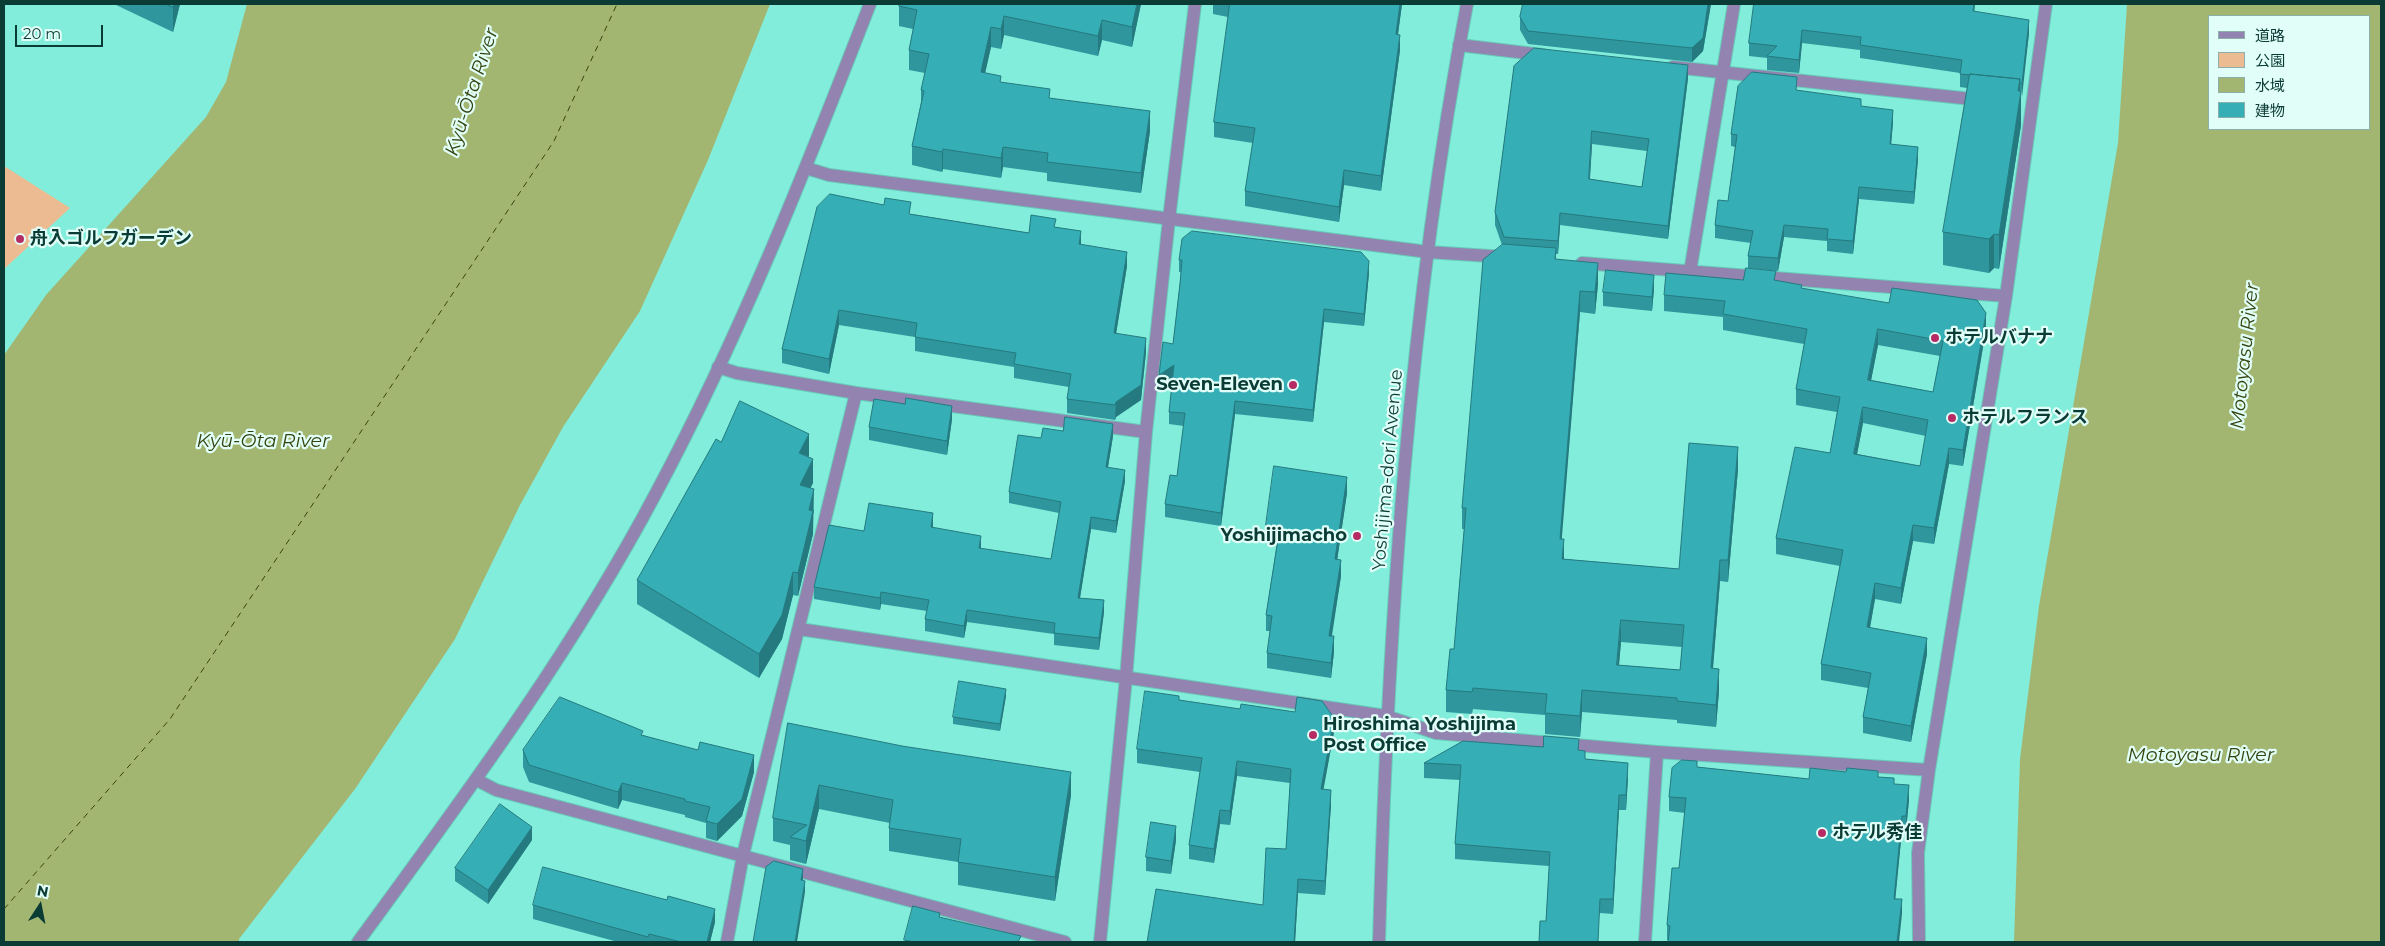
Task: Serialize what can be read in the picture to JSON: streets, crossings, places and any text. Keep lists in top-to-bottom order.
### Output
{
  "streets": {
    "street": ["Yoshijima-dori Avenue"]
  },
  "water": ["Kyū-Ōta River", "Motoyasu River"],
  "places": [
    "舟入ゴルフガーデン",
    "ホテルバナナ",
    "Seven-Eleven",
    "ホテルフランス",
    "Yoshijimacho",
    "Hiroshima Yoshijima Post Office",
    "ホテル秀佳"
  ],
  "legend": [
    "道路",
    "公園",
    "水域",
    "建物"
  ],
  "scale_bar": "20 m",
  "north": "top"
}
